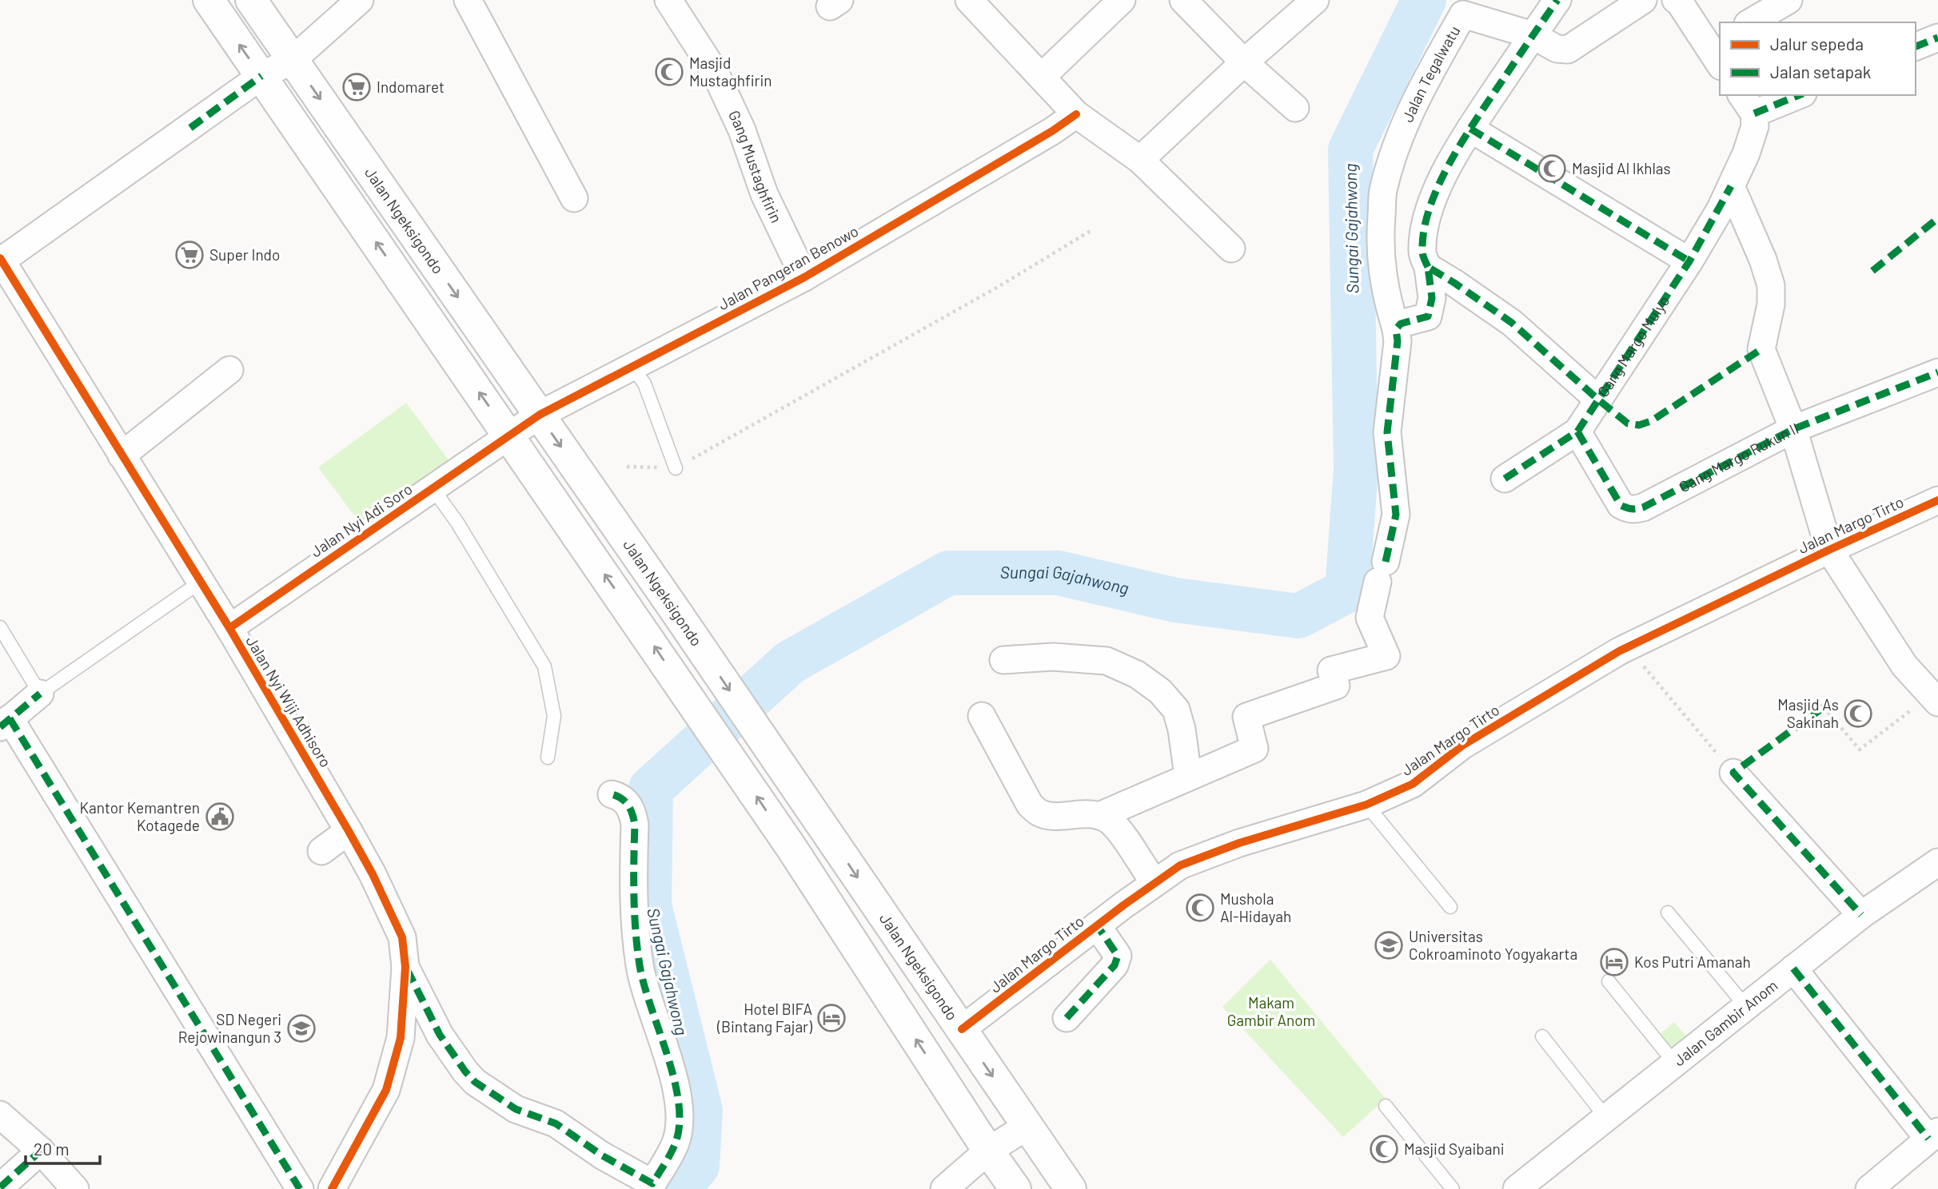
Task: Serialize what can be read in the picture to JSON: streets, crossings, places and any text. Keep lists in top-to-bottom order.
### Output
{
  "streets": {
    "main road": ["Jalan Ngeksigondo"],
    "street": [
      "Jalan Tegalwatu",
      "Gang Mustaghfirin",
      "Jalan Pangeran Benowo",
      "Gang Margo Mulyo",
      "Gang Margo Rukun II",
      "Jalan Nyi Adi Soro",
      "Jalan Margo Tirto",
      "Jalan Nyi Wiji Adhisoro",
      "Jalan Gambir Anom"
    ]
  },
  "crossings": [
    ["Gang Mustaghfirin", "Jalan Pangeran Benowo"],
    ["Jalan Ngeksigondo", "Jalan Pangeran Benowo"],
    ["Jalan Ngeksigondo", "Jalan Margo Tirto"],
    ["Jalan Pangeran Benowo", "Jalan Nyi Adi Soro"],
    ["Gang Margo Mulyo", "Gang Margo Rukun II"],
    ["Jalan Nyi Adi Soro", "Jalan Nyi Wiji Adhisoro"]
  ],
  "water": ["Sungai Gajahwong"],
  "parks": ["Makam Gambir Anom"],
  "places": {
    "mosque": [
      "Masjid Mustaghfirin",
      "Masjid Al Ikhlas",
      "Masjid As Sakinah",
      "Mushola Al-Hidayah",
      "Masjid Syaibani"
    ],
    "supermarket": ["Indomaret", "Super Indo"],
    "public building": ["Kantor Kemantren Kotagede"],
    "school or university": ["Universitas Cokroaminoto Yogyakarta", "SD Negeri Rejowinangun 3"],
    "hotel": ["Kos Putri Amanah", "Hotel BIFA (Bintang Fajar)"]
  },
  "legend": ["Jalur sepeda", "Jalan setapak"],
  "scale_bar": "20 m"
}
